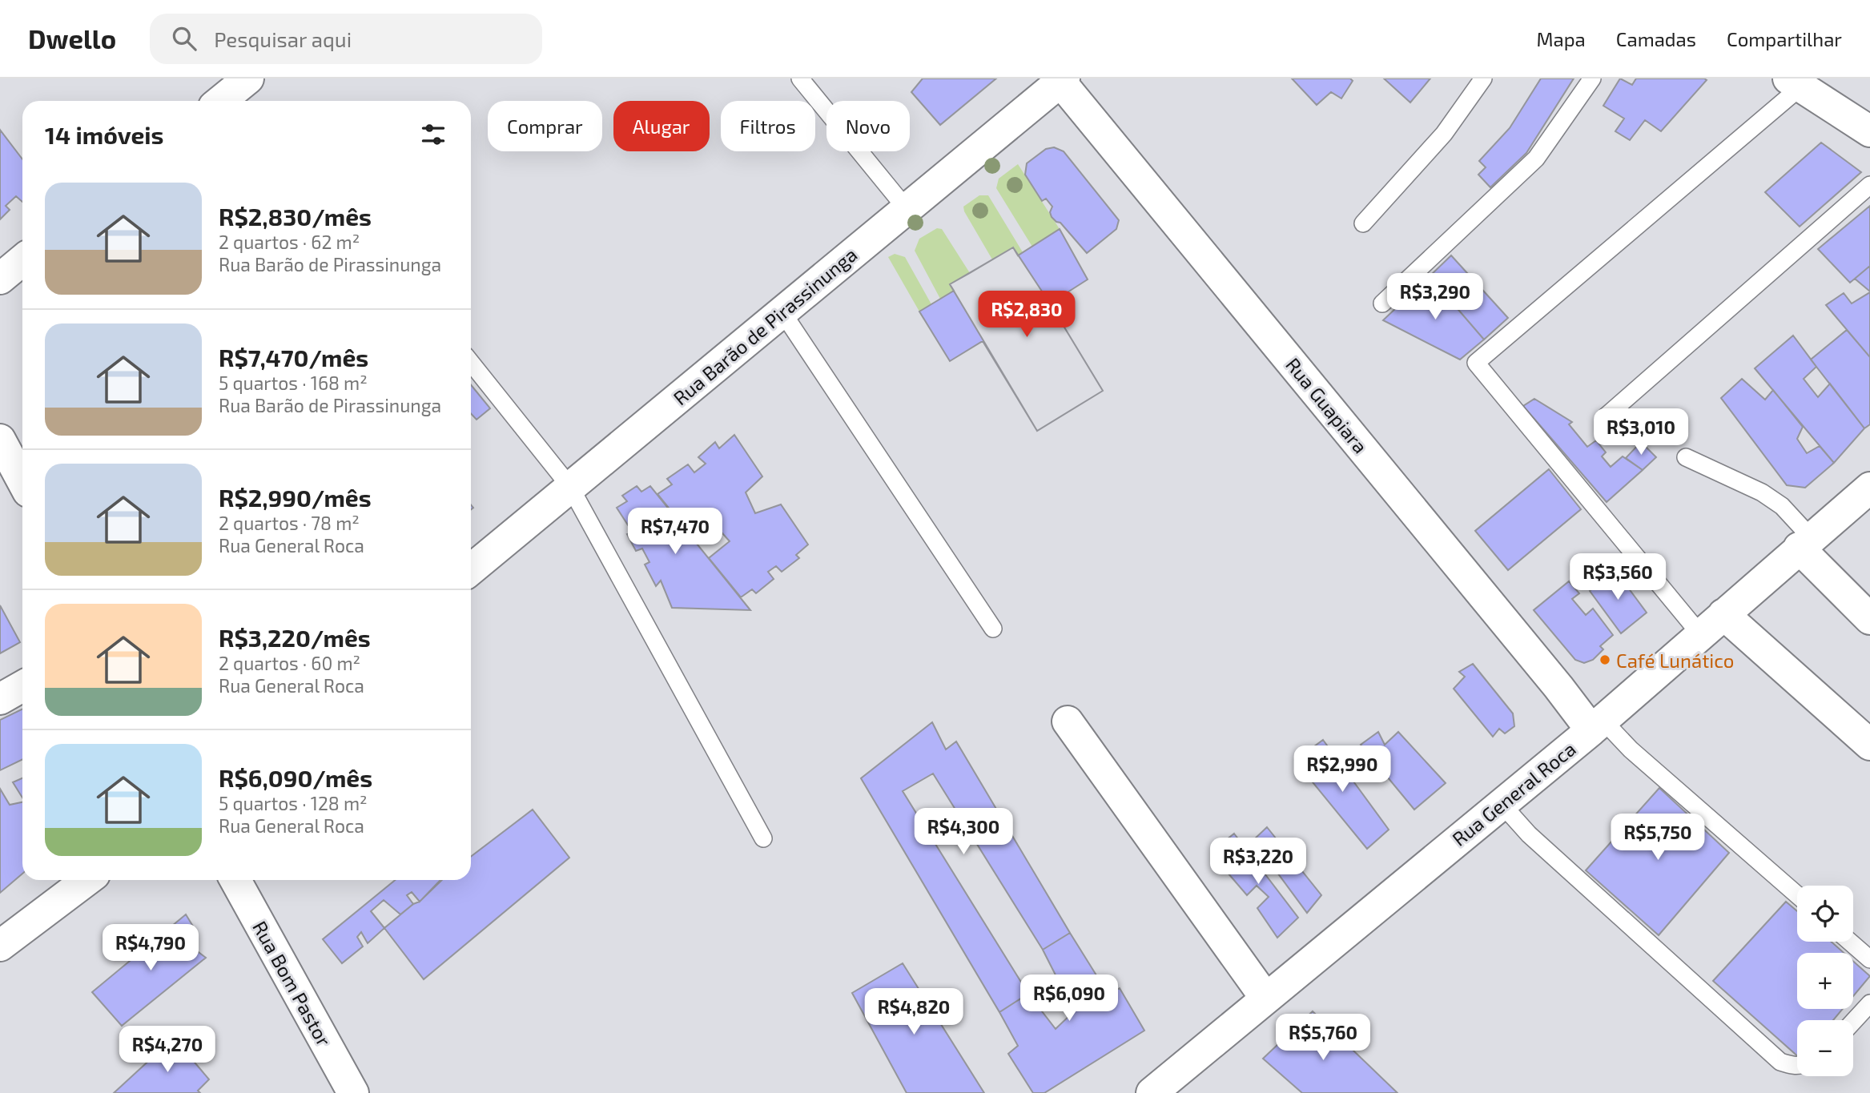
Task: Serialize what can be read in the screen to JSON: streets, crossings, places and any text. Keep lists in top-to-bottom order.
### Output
{
  "streets": {
    "street": [
      "Rua Barão de Pirassinunga",
      "Rua Guapiara",
      "Rua General Roca",
      "Rua Bom Pastor"
    ]
  },
  "crossings": [
    ["Rua Barão de Pirassinunga", "Rua Guapiara"],
    ["Rua Guapiara", "Rua General Roca"]
  ],
  "places": ["Café Lunático"],
  "page": {
    "header": "Dwello",
    "search": "Pesquisar aqui",
    "nav": ["Mapa", "Camadas", "Compartilhar"],
    "chip": [
      "Comprar",
      "Alugar",
      "Filtros",
      "Novo"
    ],
    "heading": "14 imóveis",
    "list": [
      {
        "name": "R$2,830/mês",
        "note": "2 quartos · 62 m² · Rua Barão de Pirassinunga"
      },
      {
        "name": "R$7,470/mês",
        "note": "5 quartos · 168 m² · Rua Barão de Pirassinunga"
      },
      {
        "name": "R$2,990/mês",
        "note": "2 quartos · 78 m² · Rua General Roca"
      },
      {
        "name": "R$3,220/mês",
        "note": "2 quartos · 60 m² · Rua General Roca"
      },
      {
        "name": "R$6,090/mês",
        "note": "5 quartos · 128 m² · Rua General Roca"
      }
    ],
    "price": [
      "R$3,290",
      "R$2,830",
      "R$3,010",
      "R$7,470",
      "R$3,560",
      "R$2,990",
      "R$4,300",
      "R$5,750",
      "R$3,220",
      "R$4,790",
      "R$6,090",
      "R$4,820",
      "R$5,760",
      "R$4,270"
    ],
    "map_buttons": ["+", "−"]
  }
}
